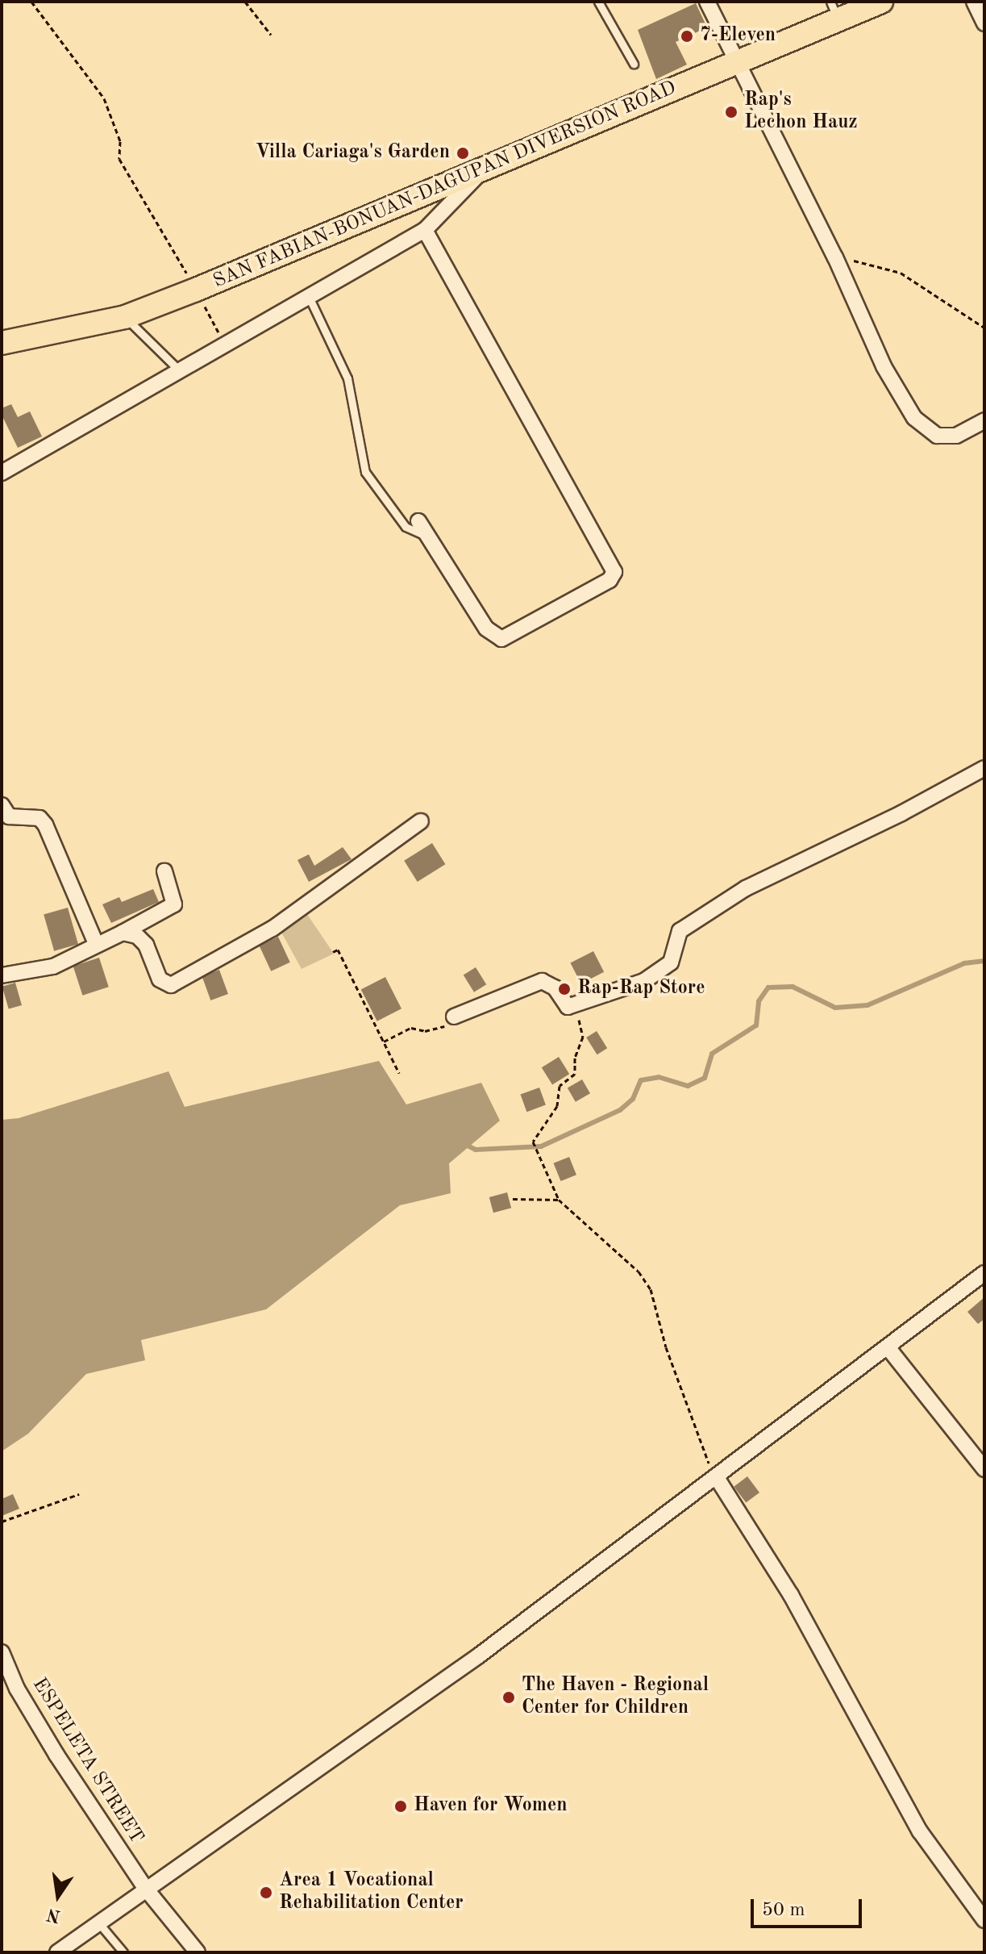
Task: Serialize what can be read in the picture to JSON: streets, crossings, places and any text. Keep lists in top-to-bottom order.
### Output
{
  "streets": {
    "main road": ["SAN FABIAN-BONUAN-DAGUPAN DIVERSION ROAD"],
    "street": ["ESPELETA STREET"]
  },
  "places": [
    "7-Eleven",
    "Rap's Lechon Hauz",
    "Villa Cariaga's Garden",
    "Rap-Rap Store",
    "The Haven - Regional Center for Children",
    "Haven for Women",
    "Area 1 Vocational Rehabilitation Center"
  ],
  "scale_bar": "50 m",
  "north": "bottom"
}
